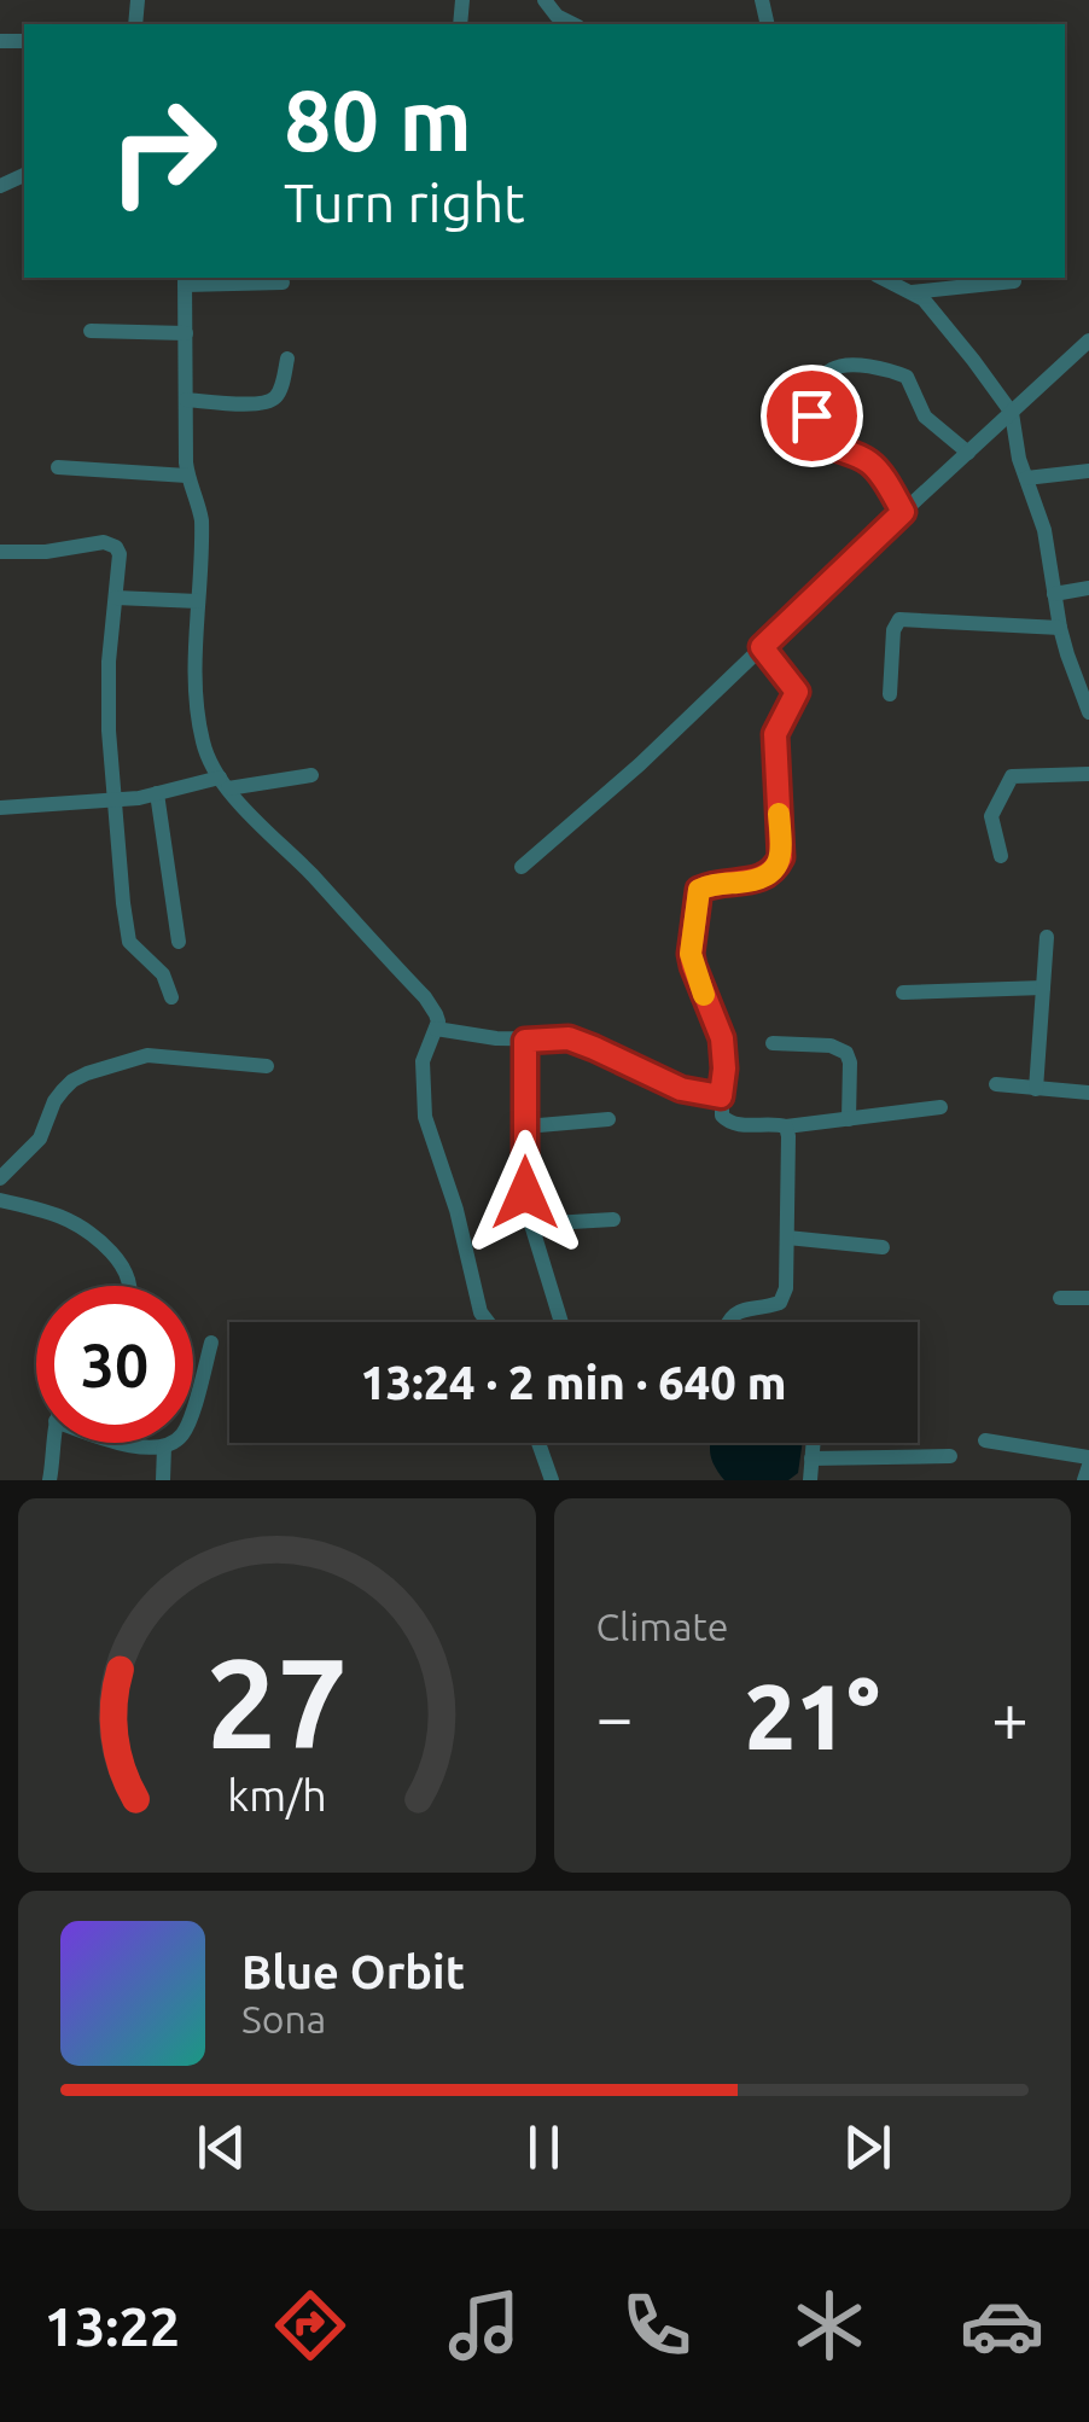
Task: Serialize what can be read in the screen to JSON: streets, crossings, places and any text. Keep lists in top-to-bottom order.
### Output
{
  "page": {
    "turn": ["80 m", "Turn right"],
    "limit": "30",
    "trip": "13:24 · 2 min · 640 m",
    "tile": "Climate",
    "heat": ["−", "21°", "+"],
    "song": ["Blue Orbit", "Sona"],
    "tabs": "13:22",
    "gauge": ["27", "km/h"]
  }
}
